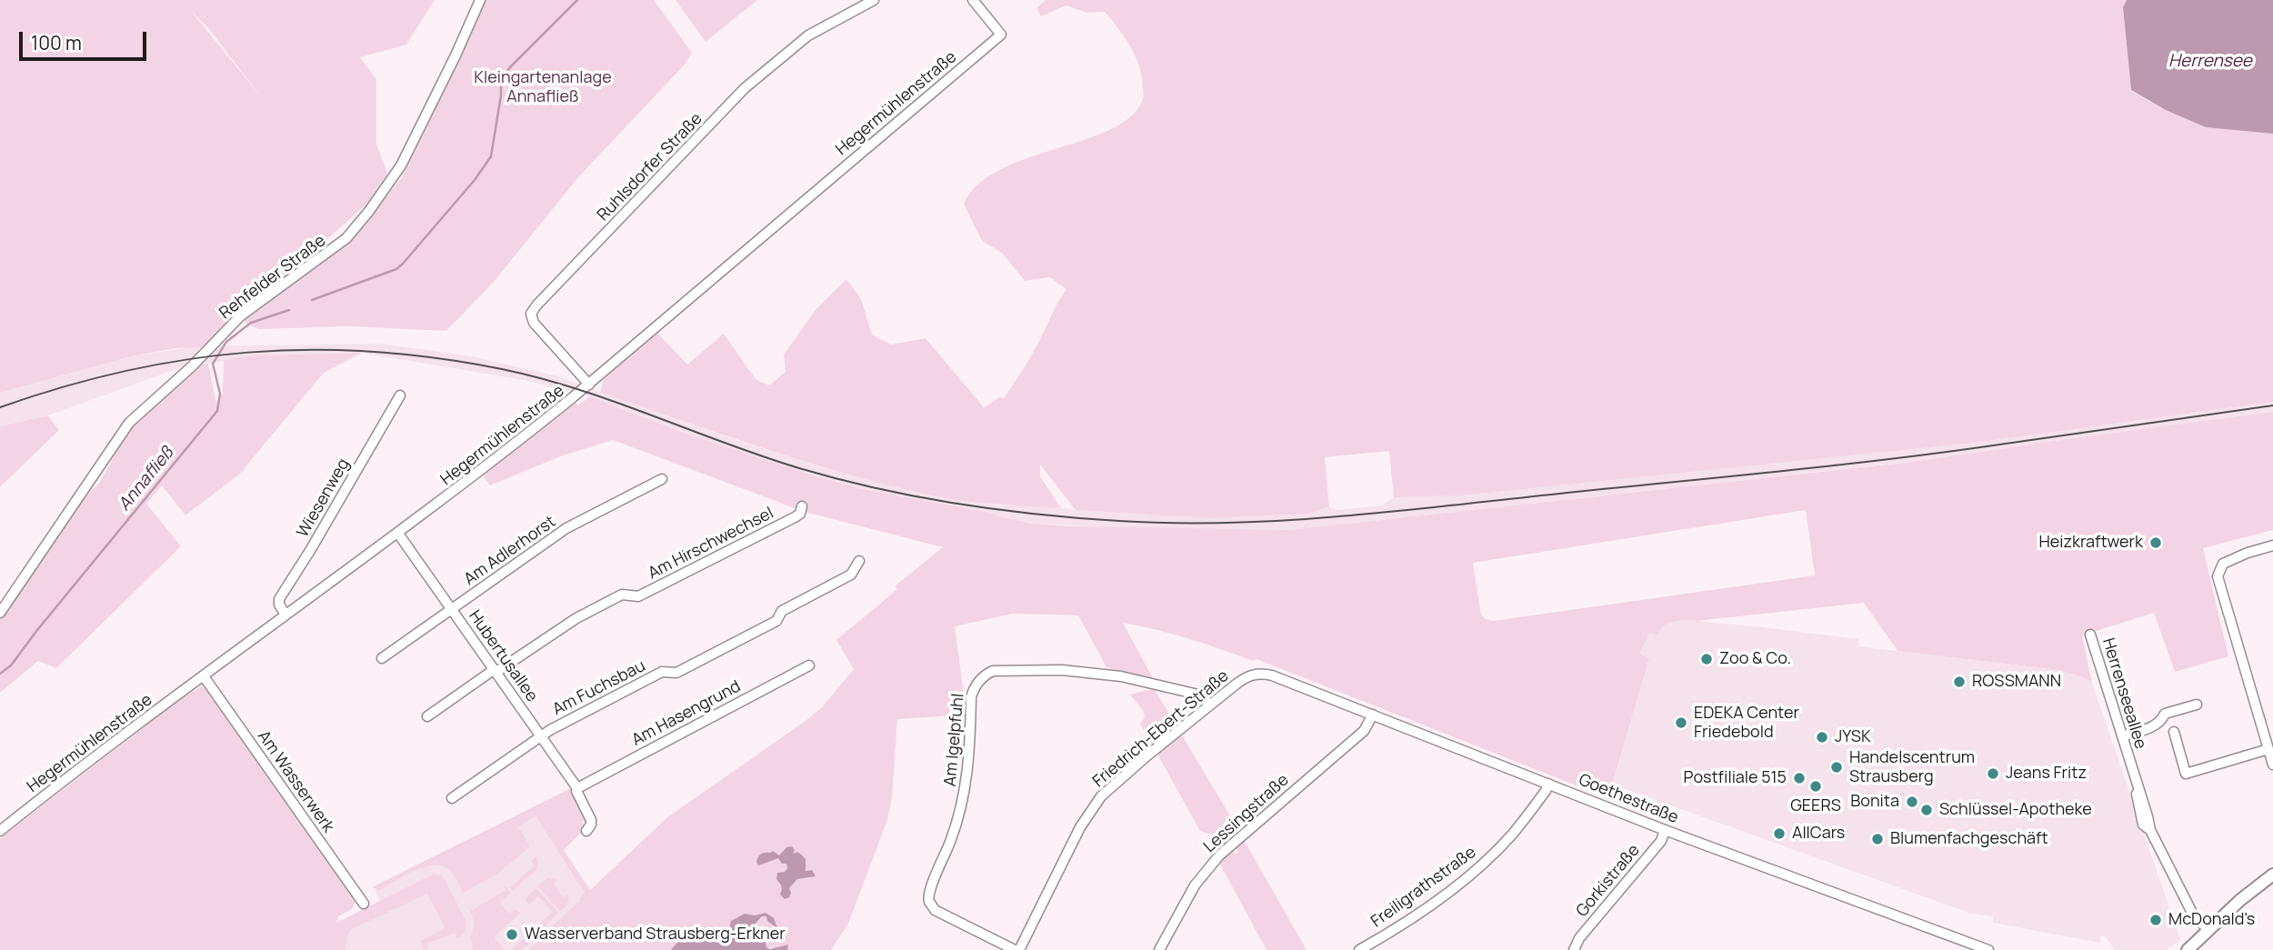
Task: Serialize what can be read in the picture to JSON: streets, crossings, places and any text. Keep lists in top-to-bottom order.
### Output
{
  "streets": {
    "street": [
      "Hegermühlenstraße",
      "Ruhlsdorfer Straße",
      "Rehfelder Straße",
      "Wiesenweg",
      "Am Hirschwechsel",
      "Am Adlerhorst",
      "Hubertusallee",
      "Am Fuchsbau",
      "Herrenseeallee",
      "Am Hasengrund",
      "Friedrich-Ebert-Straße",
      "Am Igelpfuhl",
      "Am Wasserwerk",
      "Goethestraße",
      "Lessingstraße",
      "Gorkistraße",
      "Freiligrathstraße"
    ]
  },
  "crossings": [
    ["Hegermühlenstraße", "Ruhlsdorfer Straße"],
    ["Hegermühlenstraße", "Wiesenweg"],
    ["Hegermühlenstraße", "Hubertusallee"],
    ["Hegermühlenstraße", "Am Wasserwerk"],
    ["Am Hirschwechsel", "Hubertusallee"],
    ["Am Adlerhorst", "Hubertusallee"],
    ["Hubertusallee", "Am Fuchsbau"],
    ["Hubertusallee", "Am Hasengrund"],
    ["Friedrich-Ebert-Straße", "Am Igelpfuhl"],
    ["Friedrich-Ebert-Straße", "Goethestraße"],
    ["Goethestraße", "Lessingstraße"],
    ["Goethestraße", "Gorkistraße"],
    ["Goethestraße", "Freiligrathstraße"]
  ],
  "water": ["Herrensee", "Annafließ"],
  "parks": ["Kleingartenanlage Annafließ"],
  "places": [
    "Heizkraftwerk",
    "Zoo & Co.",
    "ROSSMANN",
    "EDEKA Center Friedebold",
    "JYSK",
    "Handelscentrum Strausberg",
    "Jeans Fritz",
    "Postfiliale 515",
    "GEERS",
    "Bonita",
    "Schlüssel-Apotheke",
    "AllCars",
    "Blumenfachgeschäft",
    "McDonald's",
    "Wasserverband Strausberg-Erkner"
  ],
  "scale_bar": "100 m"
}
